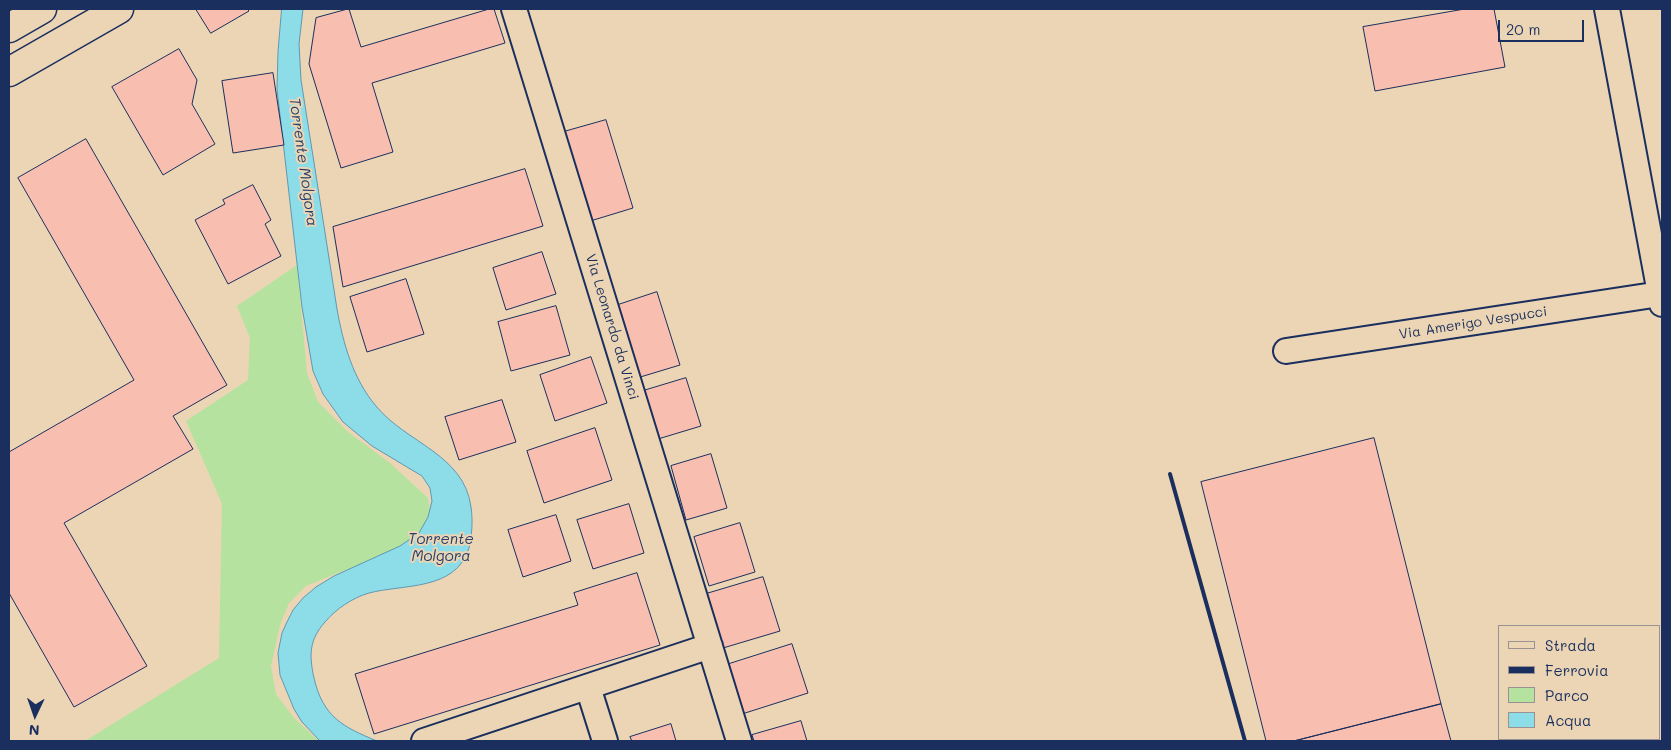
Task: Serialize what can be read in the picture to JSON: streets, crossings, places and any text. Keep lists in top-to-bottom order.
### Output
{
  "streets": {
    "street": ["Via Amerigo Vespucci", "Via Leonardo da Vinci"]
  },
  "water": ["Torrente Molgora"],
  "legend": [
    "Strada",
    "Ferrovia",
    "Parco",
    "Acqua"
  ],
  "scale_bar": "20 m",
  "north": "bottom"
}
